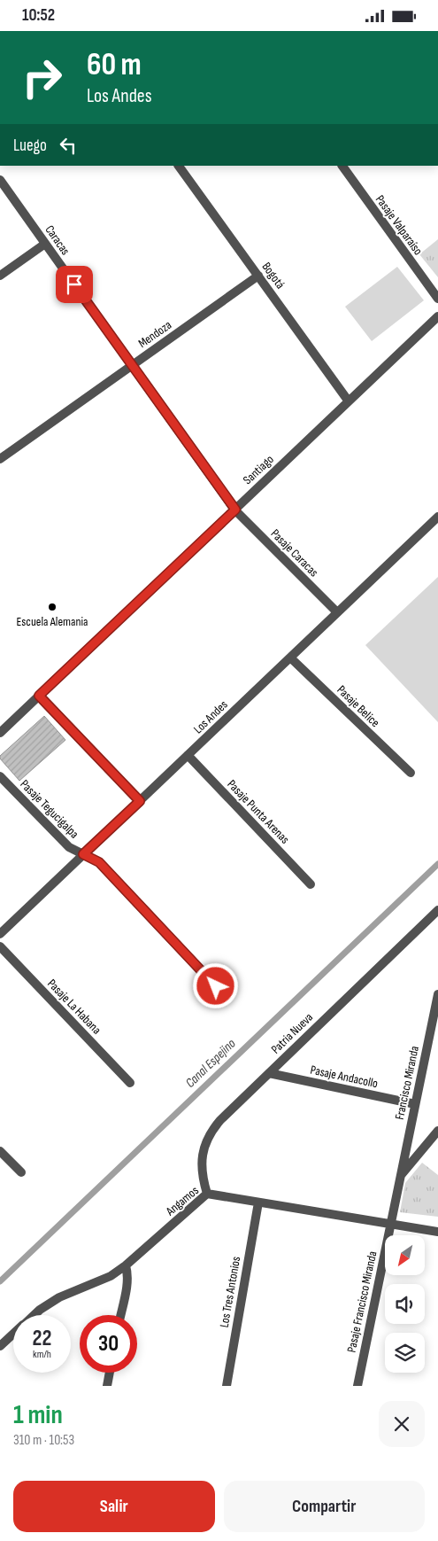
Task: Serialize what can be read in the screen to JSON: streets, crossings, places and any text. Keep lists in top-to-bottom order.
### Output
{
  "streets": {
    "street": [
      "Pasaje Valparaíso",
      "Caracas",
      "Bogotá",
      "Mendoza",
      "Santiago",
      "Pasaje Caracas",
      "Pasaje Belice",
      "Los Andes",
      "Pasaje Tegucigalpa",
      "Pasaje Punta Arenas",
      "Pasaje La Habana",
      "Patria Nueva",
      "Pasaje Andacollo",
      "Francisco Miranda",
      "Angamos",
      "Los Tres Antonios",
      "Pasaje Francisco Miranda"
    ]
  },
  "crossings": [
    ["Caracas", "Mendoza"],
    ["Caracas", "Santiago"],
    ["Caracas", "Pasaje Caracas"],
    ["Bogotá", "Mendoza"],
    ["Bogotá", "Santiago"],
    ["Santiago", "Pasaje Caracas"],
    ["Pasaje Caracas", "Los Andes"],
    ["Pasaje Belice", "Los Andes"],
    ["Los Andes", "Pasaje Tegucigalpa"],
    ["Los Andes", "Pasaje Punta Arenas"],
    ["Patria Nueva", "Pasaje Andacollo"],
    ["Patria Nueva", "Angamos"],
    ["Pasaje Andacollo", "Francisco Miranda"],
    ["Francisco Miranda", "Angamos"],
    ["Francisco Miranda", "Pasaje Francisco Miranda"],
    ["Angamos", "Los Tres Antonios"],
    ["Angamos", "Pasaje Francisco Miranda"]
  ],
  "water": ["Canal Espejino"],
  "places": ["Escuela Alemania"],
  "north": "bottom left",
  "page": {
    "status": "10:52",
    "turn": ["60 m", "Los Andes"],
    "then": "Luego",
    "speed": "22 km/h",
    "limit": "30",
    "heading": ["1 min", "310 m · 10:53"],
    "buttons": ["Salir", "Compartir"]
  }
}
